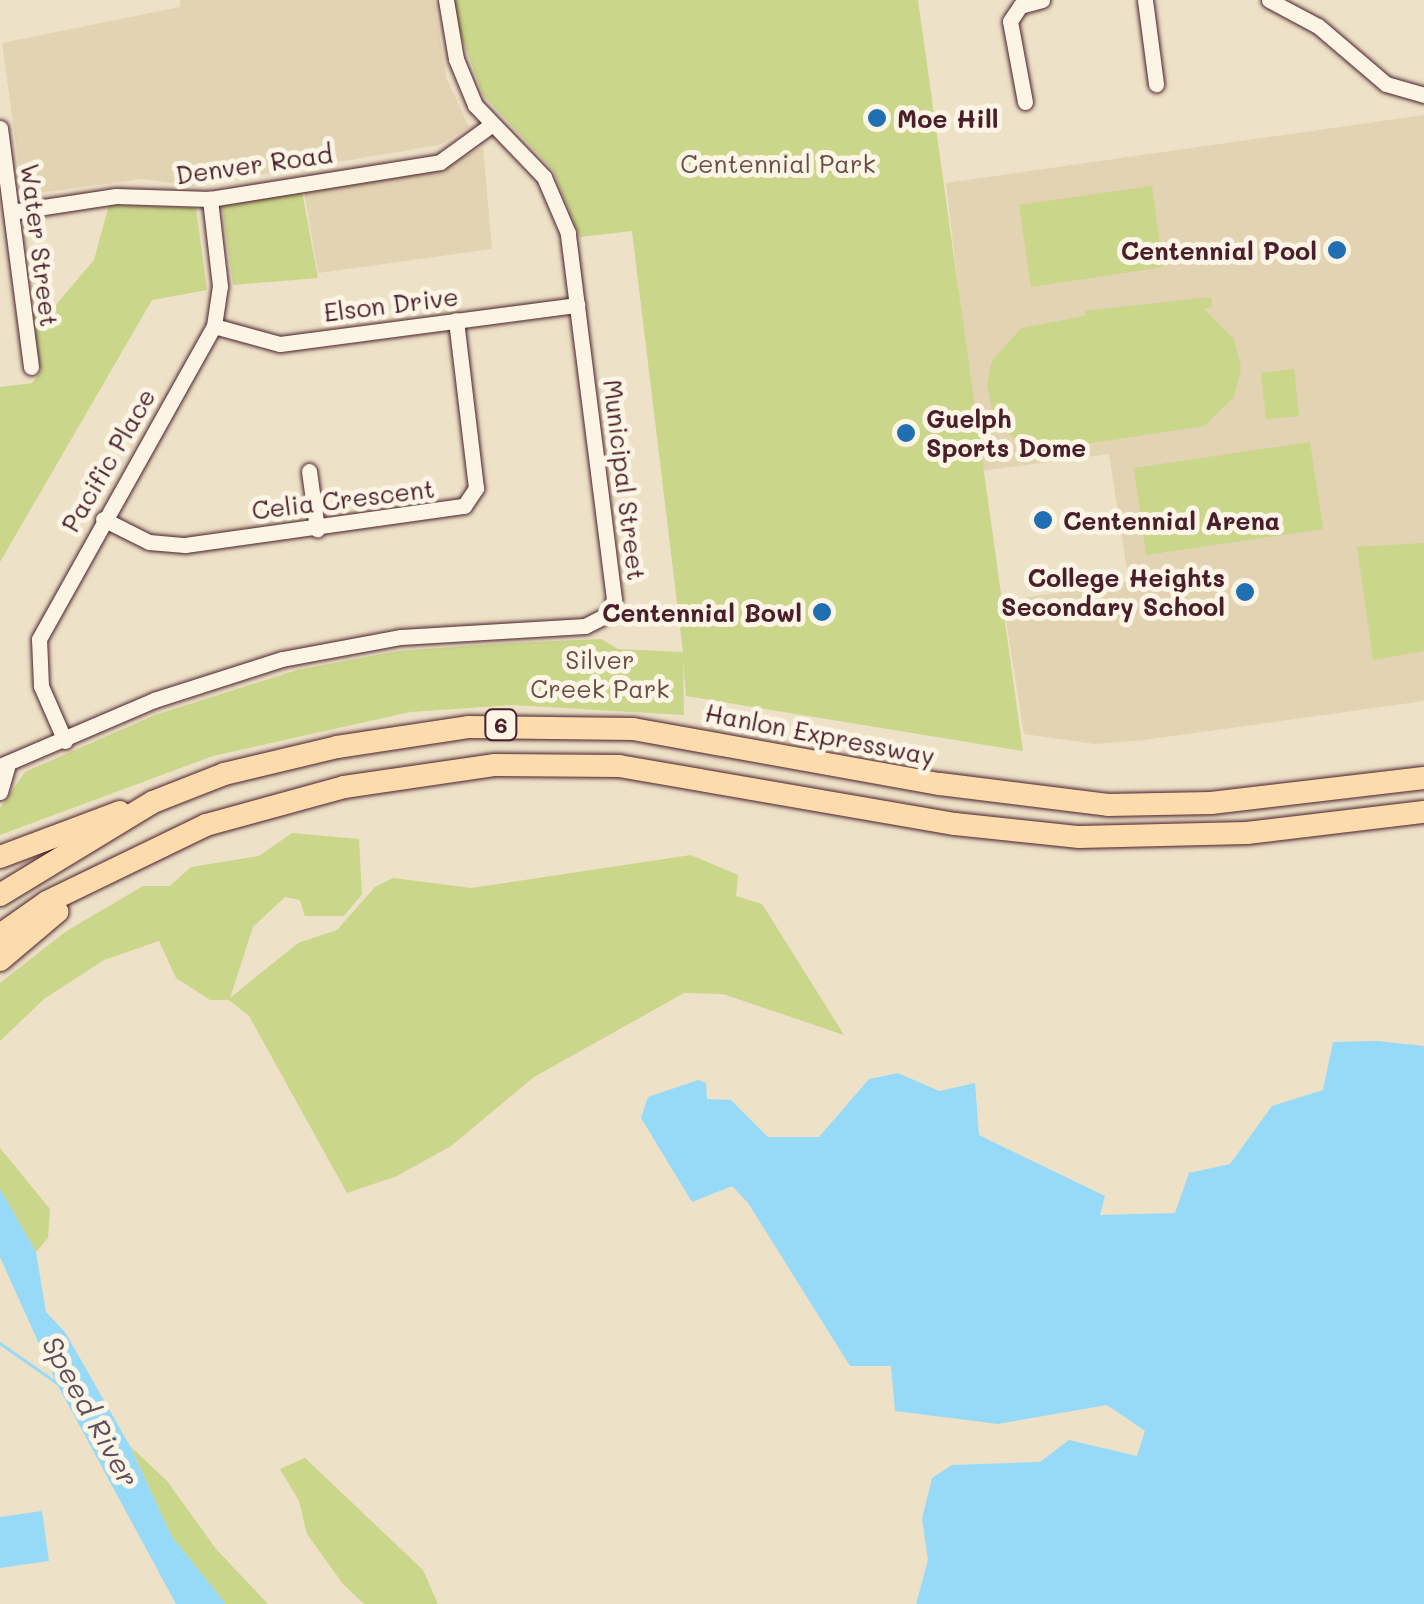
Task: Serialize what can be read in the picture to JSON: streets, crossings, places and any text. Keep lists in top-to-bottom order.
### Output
{
  "streets": {
    "highway": ["6", "Hanlon Expressway"],
    "street": [
      "Denver Road",
      "Water Street",
      "Elson Drive",
      "Pacific Place",
      "Municipal Street",
      "Celia Crescent"
    ]
  },
  "crossings": [
    ["Denver Road", "Water Street"],
    ["Denver Road", "Pacific Place"],
    ["Denver Road", "Municipal Street"],
    ["Elson Drive", "Pacific Place"],
    ["Elson Drive", "Municipal Street"],
    ["Elson Drive", "Celia Crescent"],
    ["Pacific Place", "Municipal Street"],
    ["Pacific Place", "Celia Crescent"]
  ],
  "water": ["Speed River"],
  "parks": ["Centennial Park", "Silver Creek Park"],
  "places": [
    "Moe Hill",
    "Centennial Pool",
    "Guelph Sports Dome",
    "Centennial Arena",
    "College Heights Secondary School",
    "Centennial Bowl"
  ]
}
